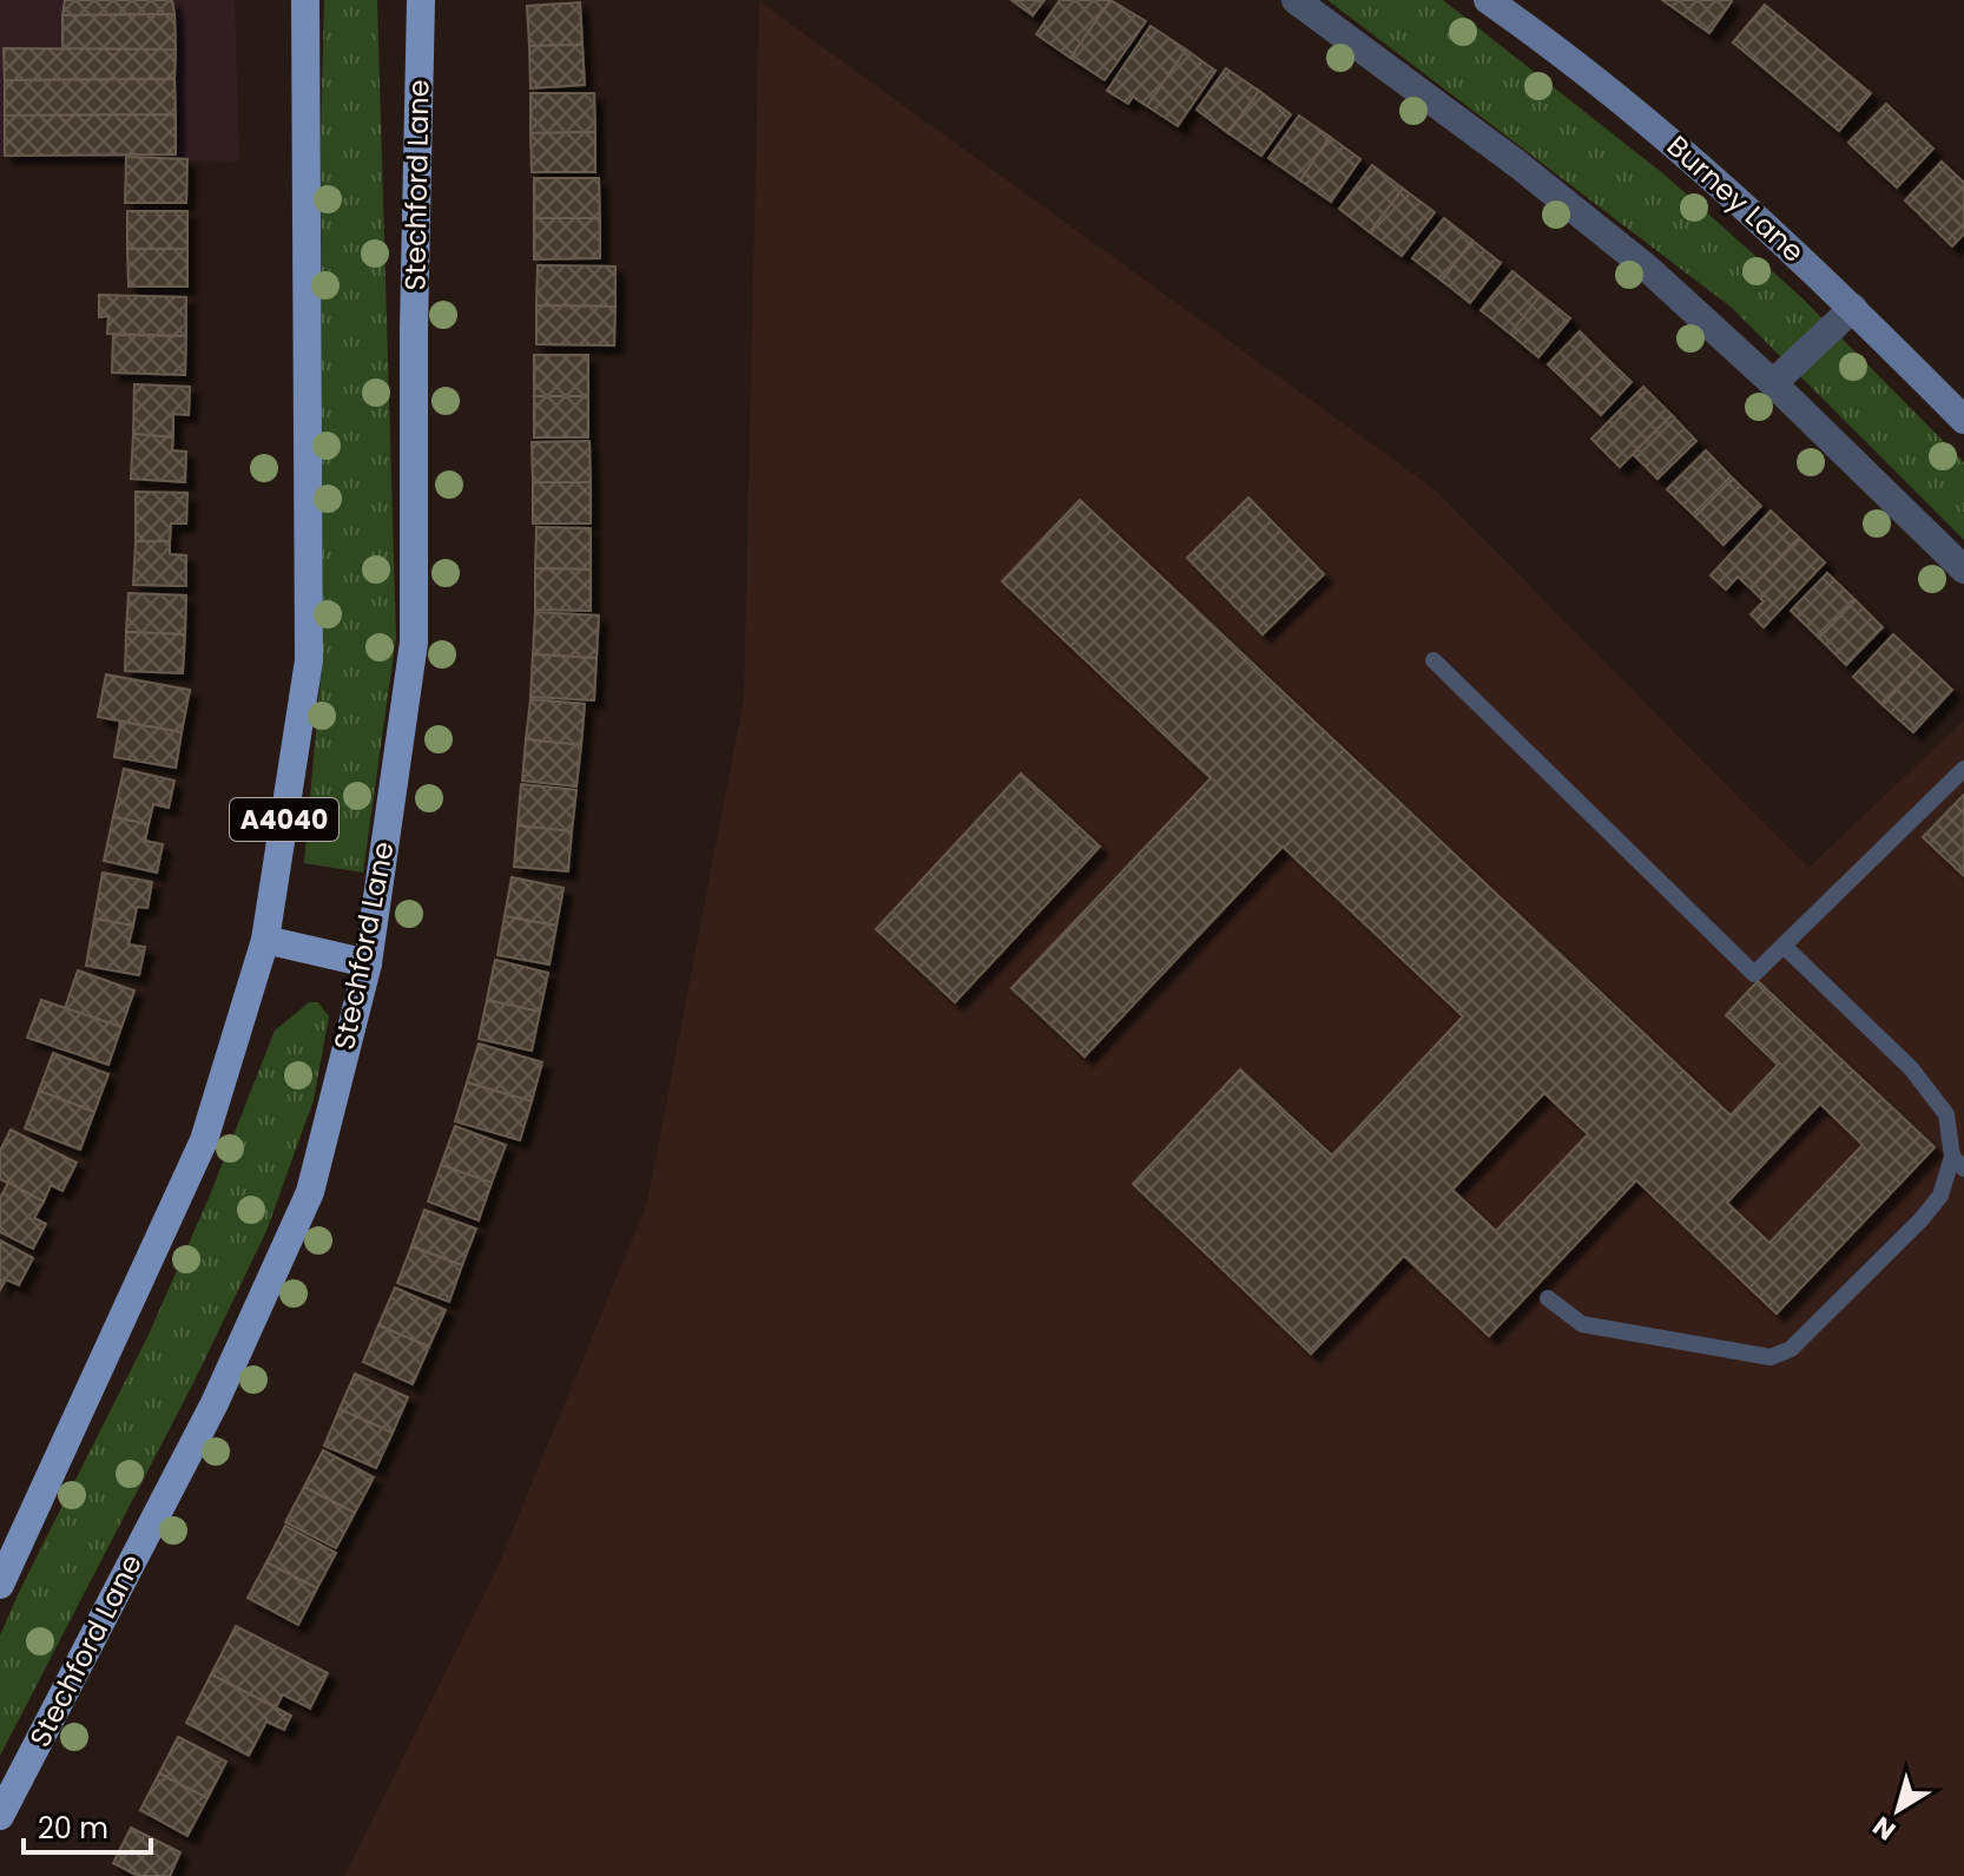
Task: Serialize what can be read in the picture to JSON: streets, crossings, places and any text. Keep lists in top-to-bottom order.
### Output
{
  "streets": {
    "main road": ["Stechford Lane", "A4040"],
    "street": ["Burney Lane"]
  },
  "scale_bar": "20 m",
  "north": "bottom left"
}
